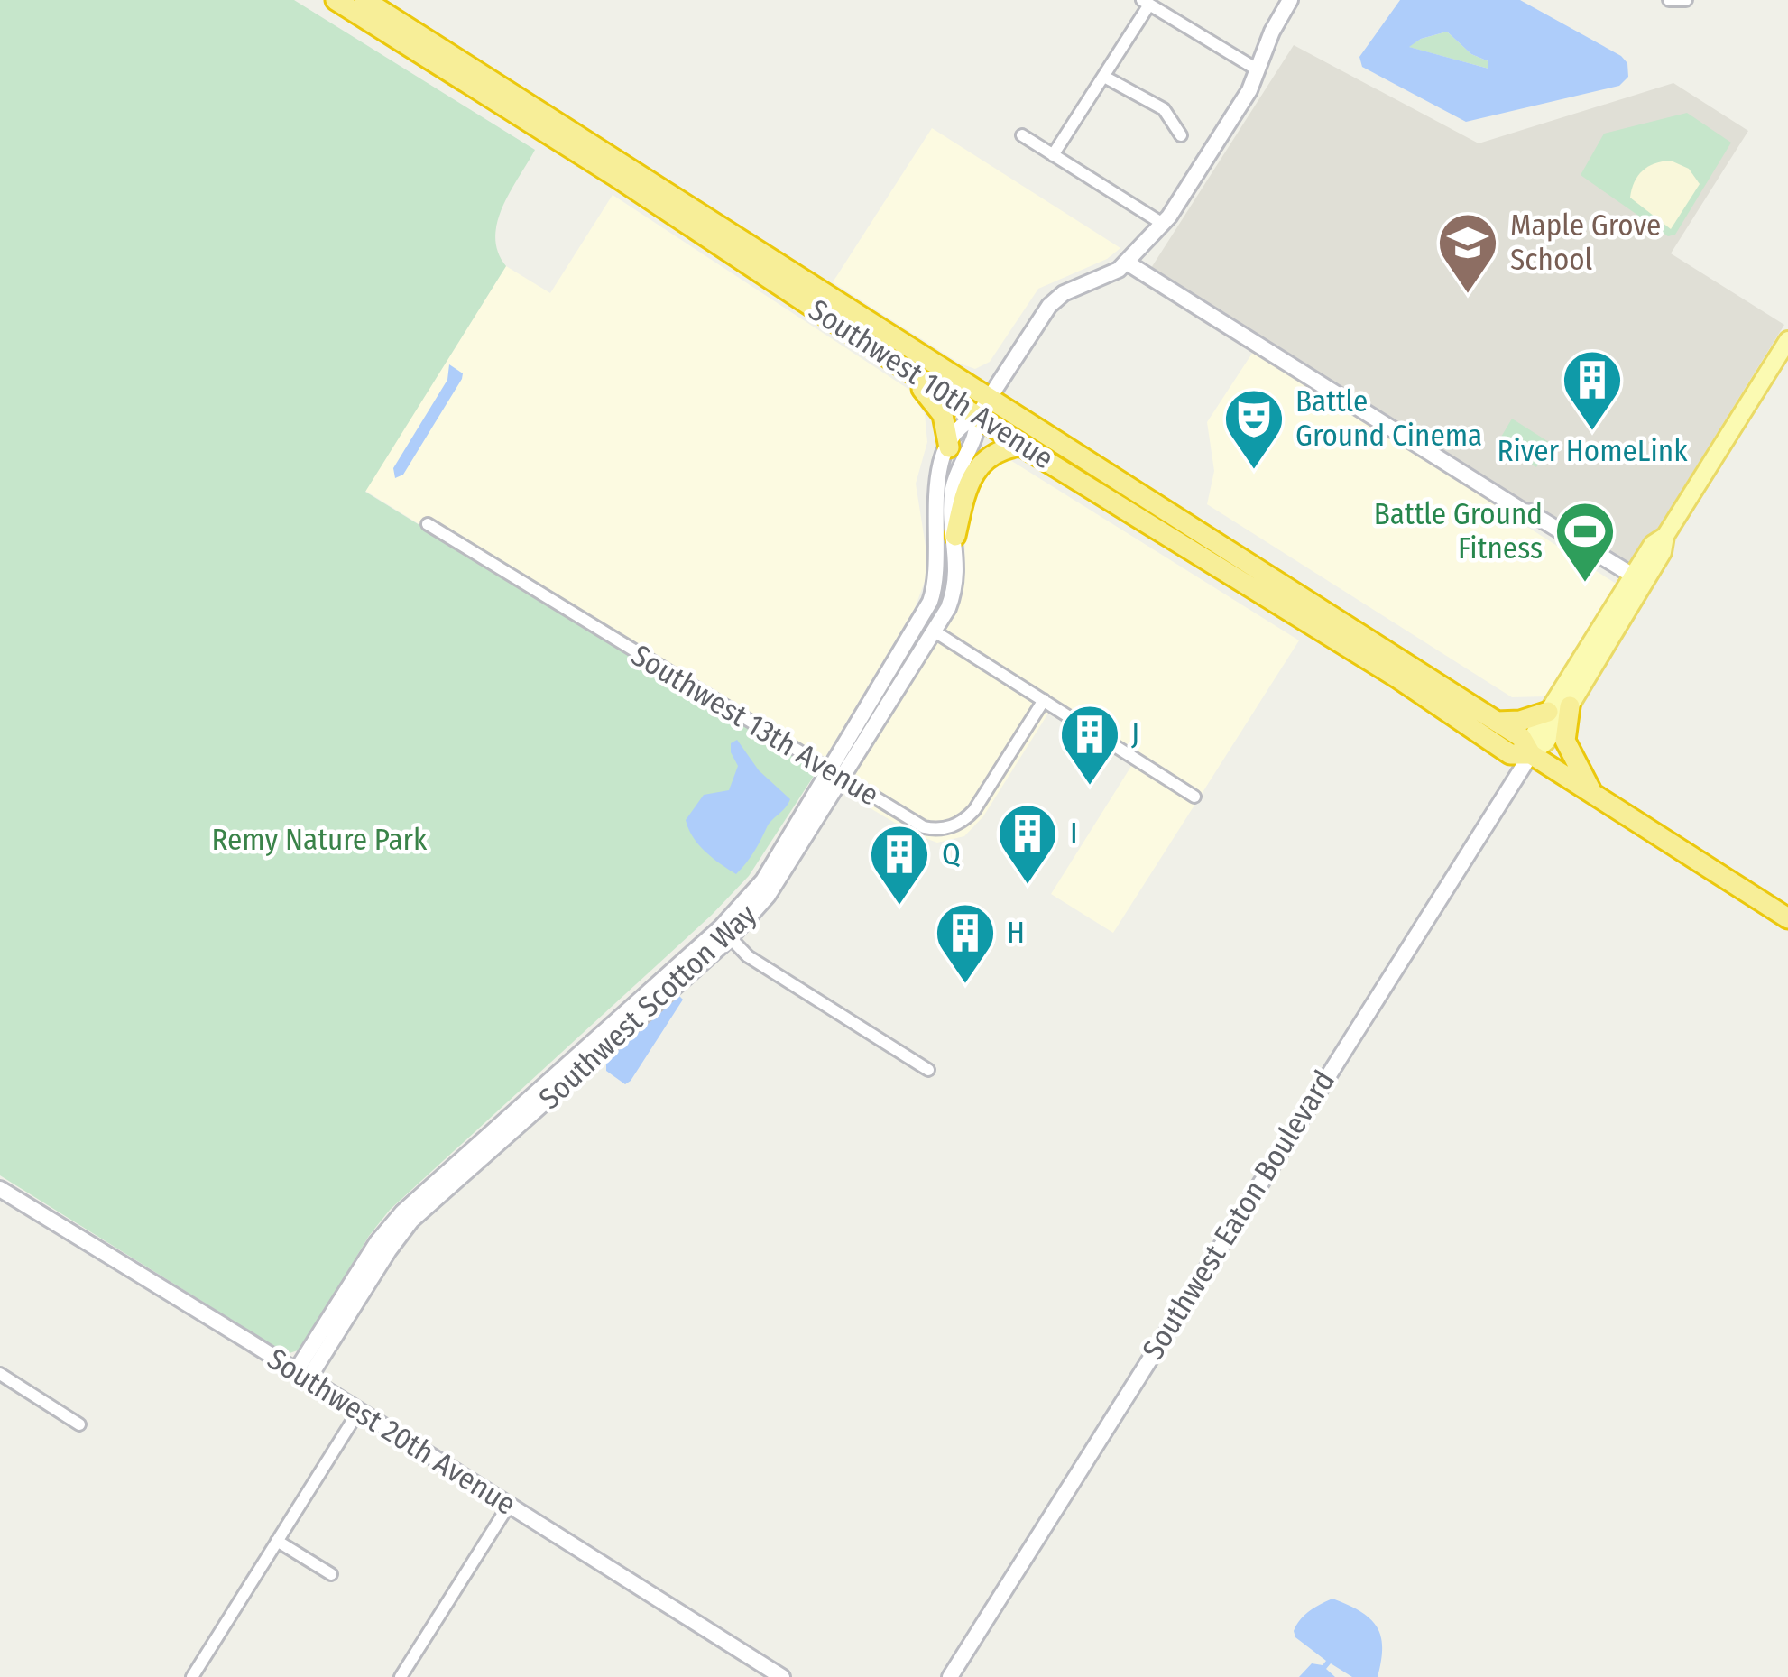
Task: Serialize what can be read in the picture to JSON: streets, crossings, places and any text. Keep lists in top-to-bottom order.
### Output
{
  "streets": {
    "highway": ["Southwest 10th Avenue"],
    "main road": ["Southwest Eaton Boulevard"],
    "street": ["Southwest 13th Avenue", "Southwest Scotton Way", "Southwest 20th Avenue"]
  },
  "crossings": [
    ["Southwest 10th Avenue", "Southwest Scotton Way"],
    ["Southwest 10th Avenue", "Southwest Eaton Boulevard"],
    ["Southwest 13th Avenue", "Southwest Scotton Way"],
    ["Southwest Scotton Way", "Southwest 20th Avenue"]
  ],
  "parks": ["Remy Nature Park"],
  "places": {
    "school or university": ["Maple Grove School"],
    "building": [
      "River HomeLink",
      "J",
      "I",
      "Q",
      "H"
    ],
    "theatre": ["Battle Ground Cinema"],
    "sports": ["Battle Ground Fitness"]
  }
}
